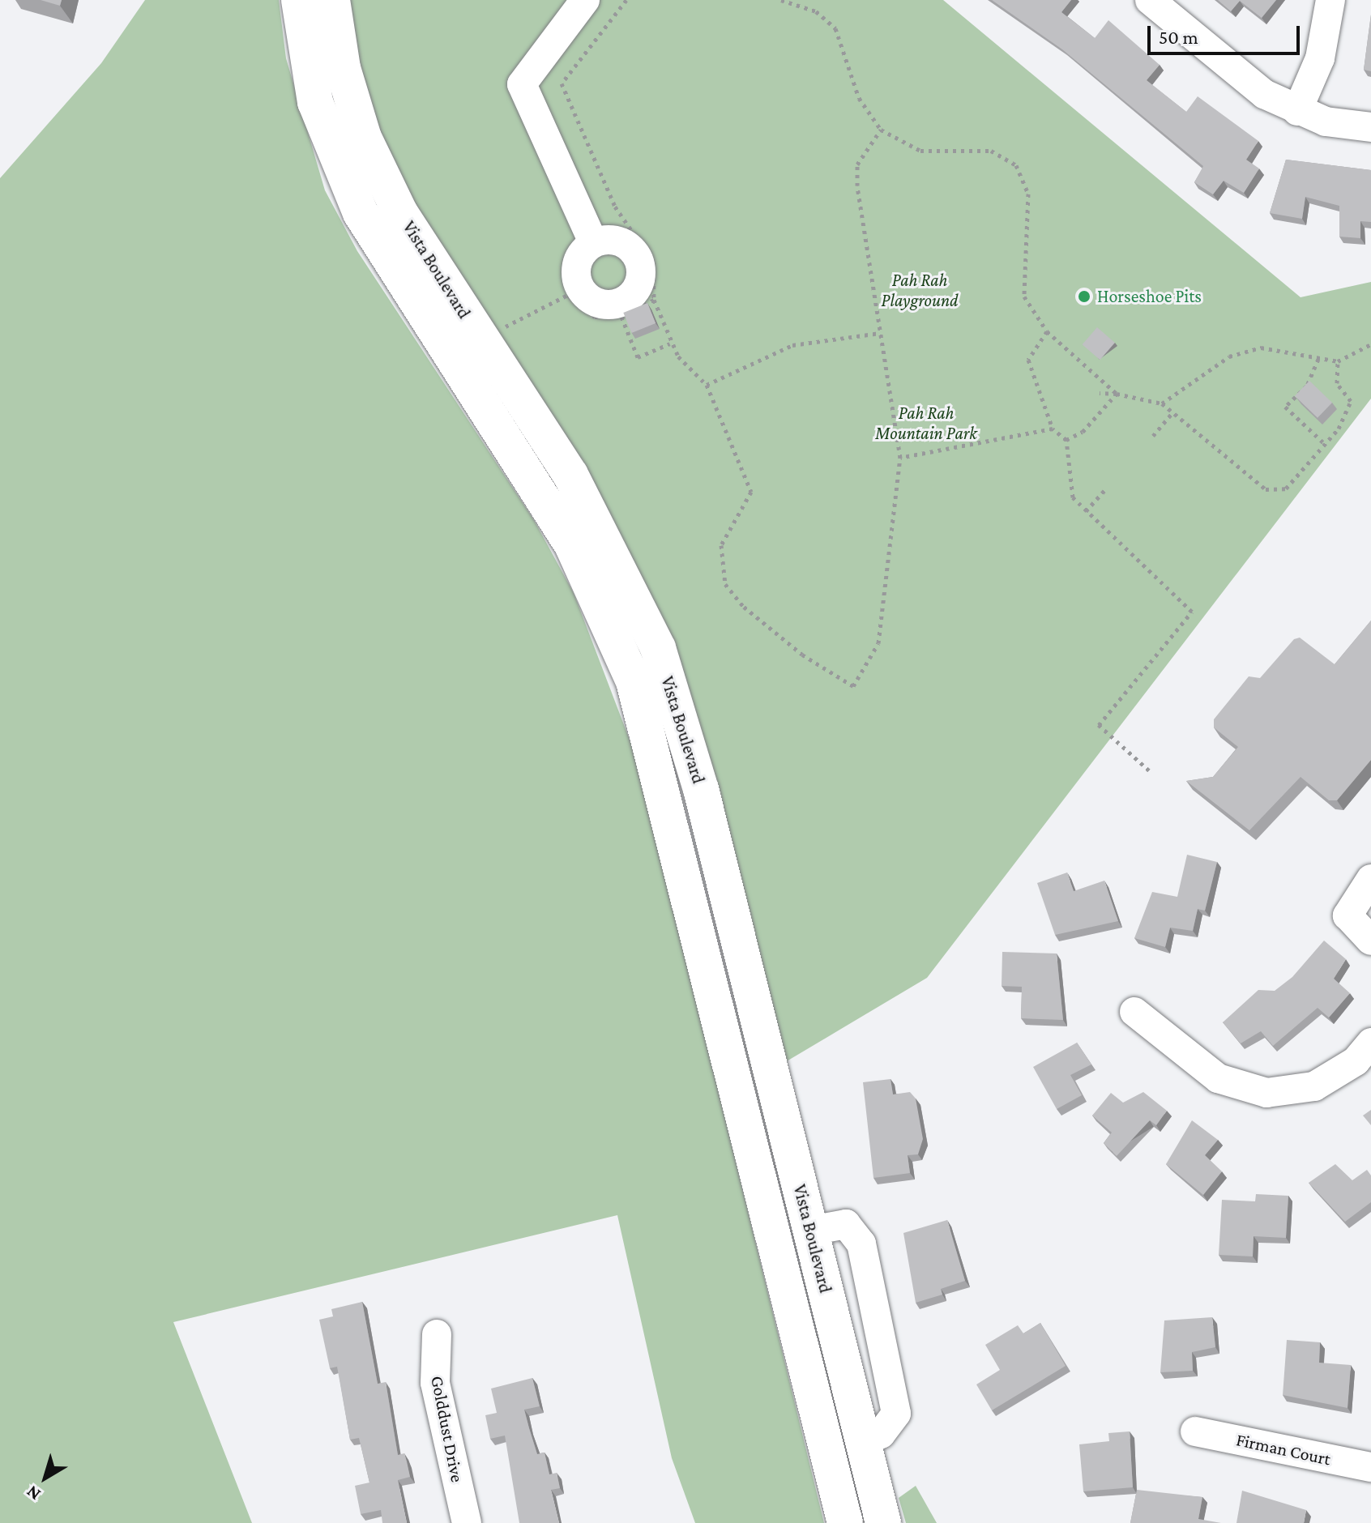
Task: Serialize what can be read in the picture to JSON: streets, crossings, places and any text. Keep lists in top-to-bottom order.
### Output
{
  "streets": {
    "main road": ["Vista Boulevard"],
    "street": ["Golddust Drive", "Firman Court"]
  },
  "parks": ["Pah Rah Playground", "Pah Rah Mountain Park"],
  "places": ["Horseshoe Pits"],
  "scale_bar": "50 m",
  "north": "bottom left"
}
